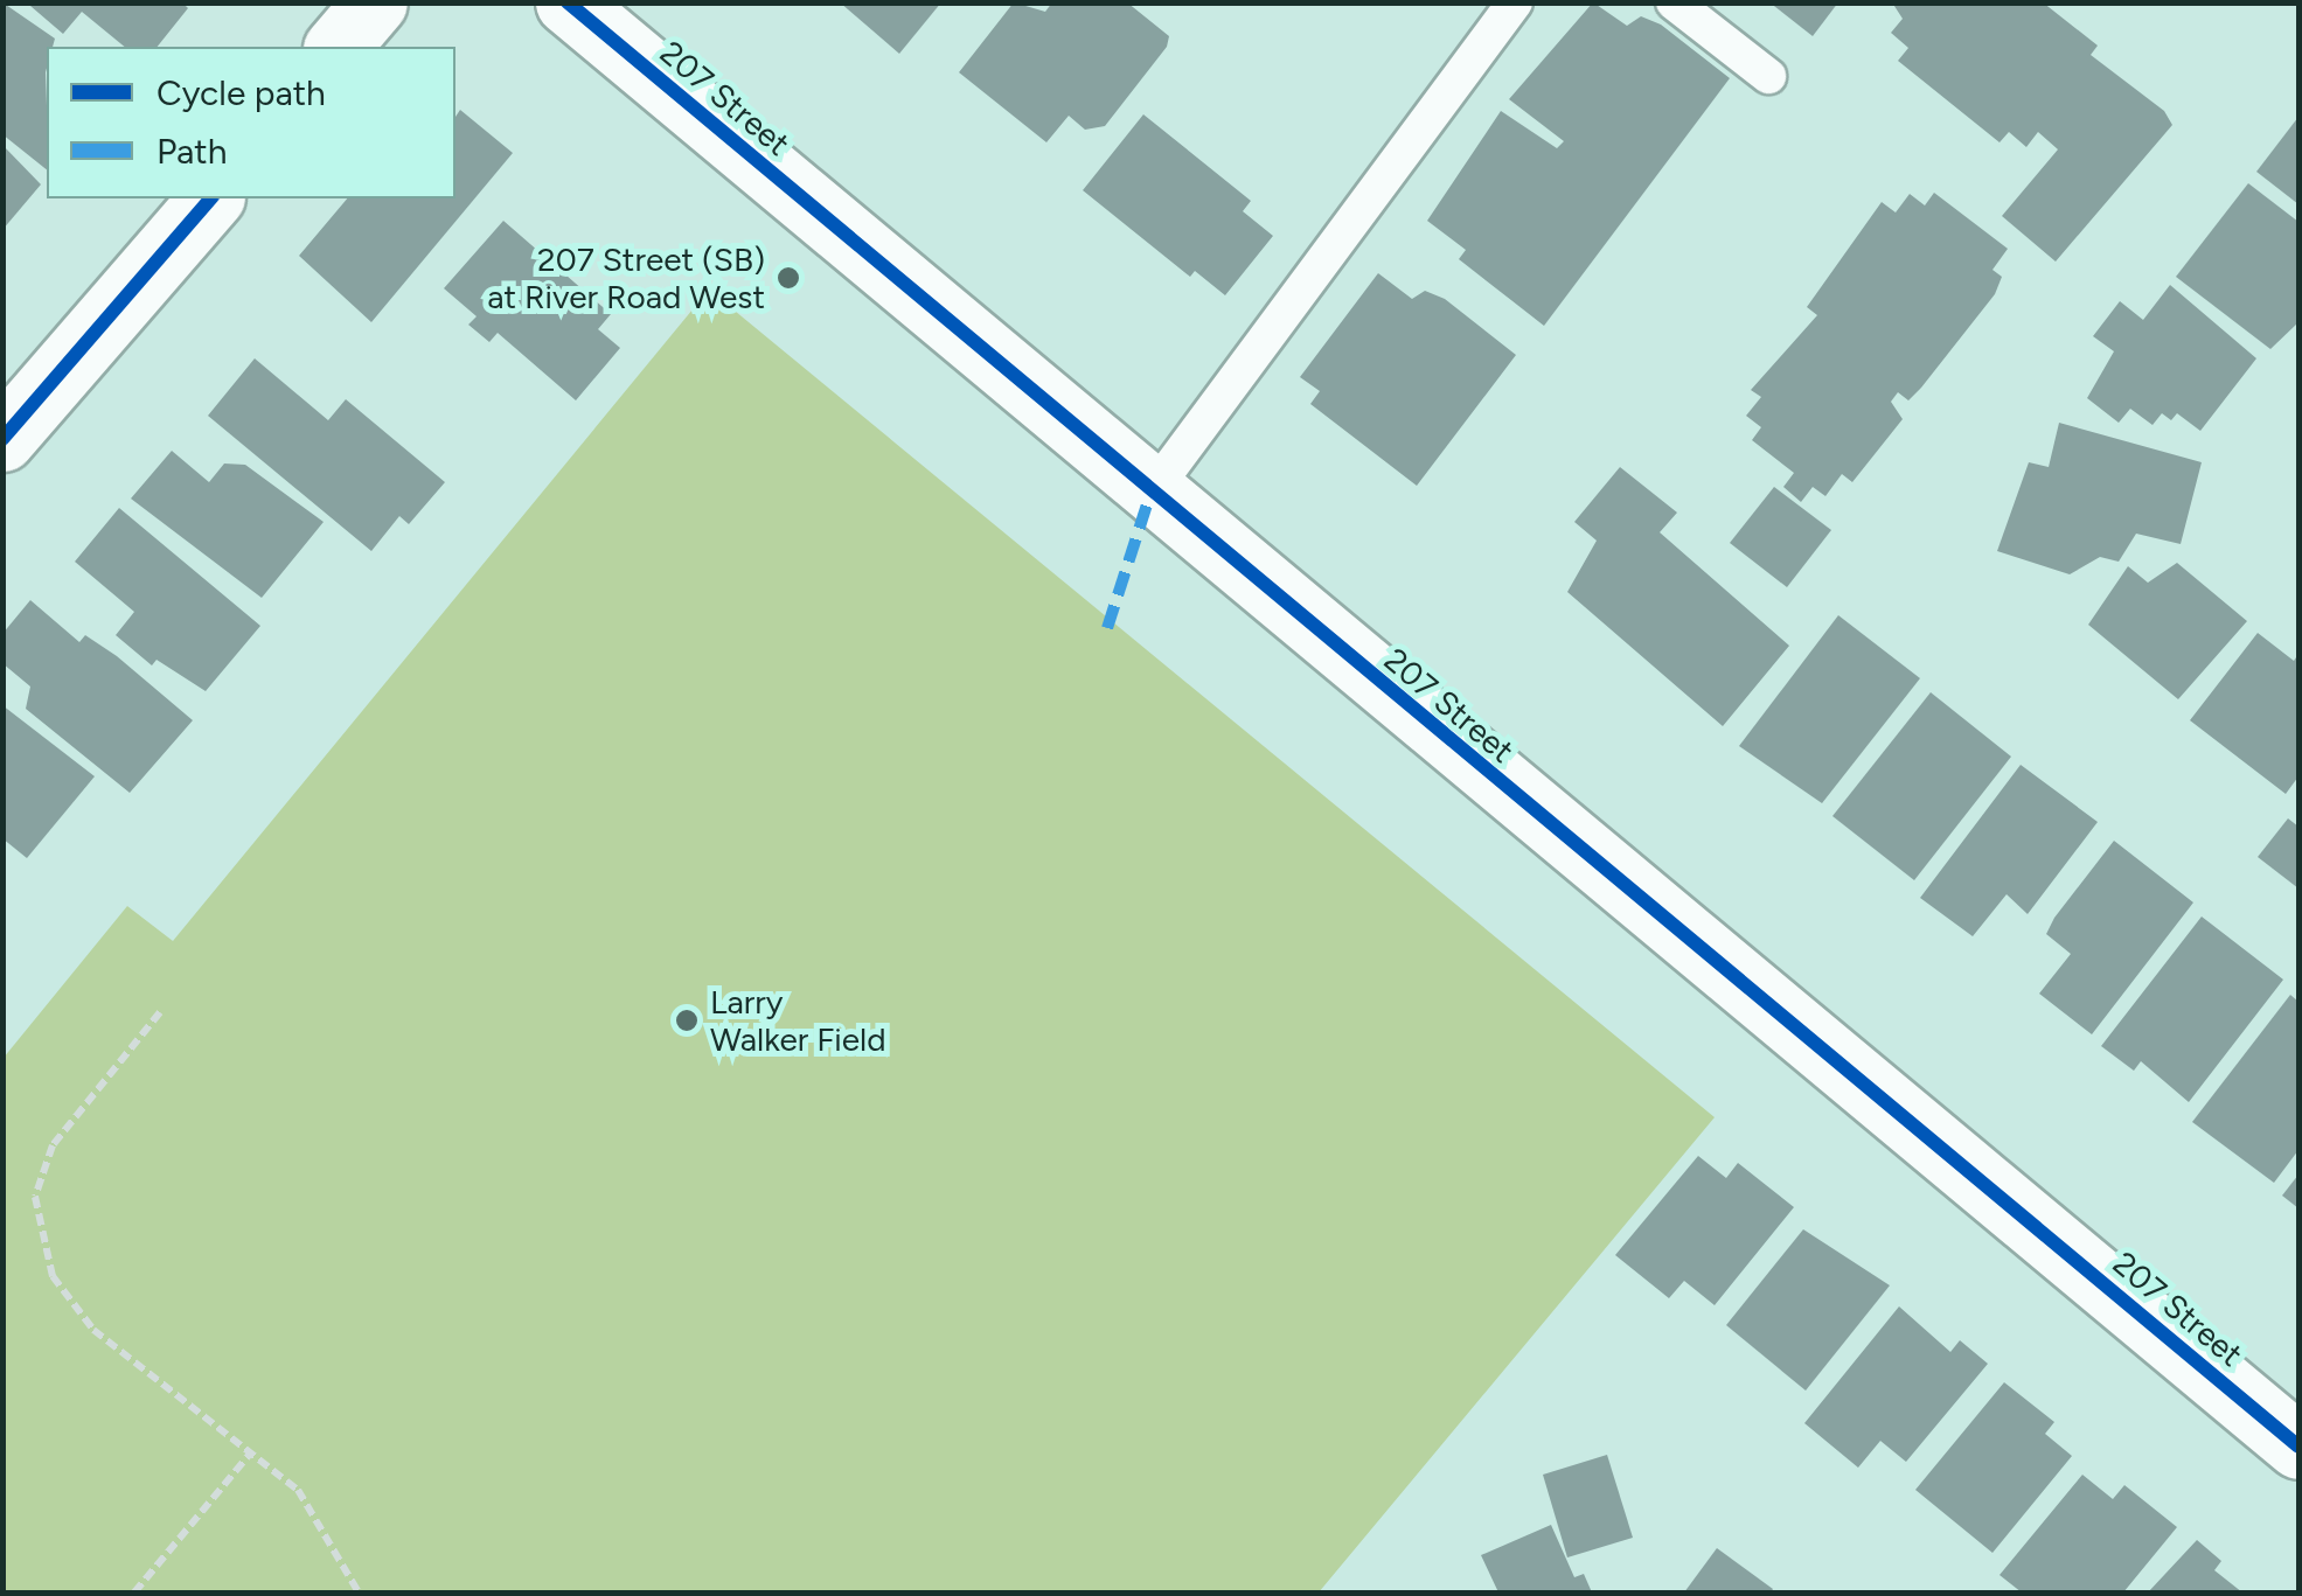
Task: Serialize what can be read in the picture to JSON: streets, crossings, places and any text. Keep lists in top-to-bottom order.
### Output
{
  "streets": {
    "street": ["207 Street"]
  },
  "places": ["207 Street (SB) at River Road West", "Larry Walker Field"],
  "legend": ["Cycle path", "Path"]
}
